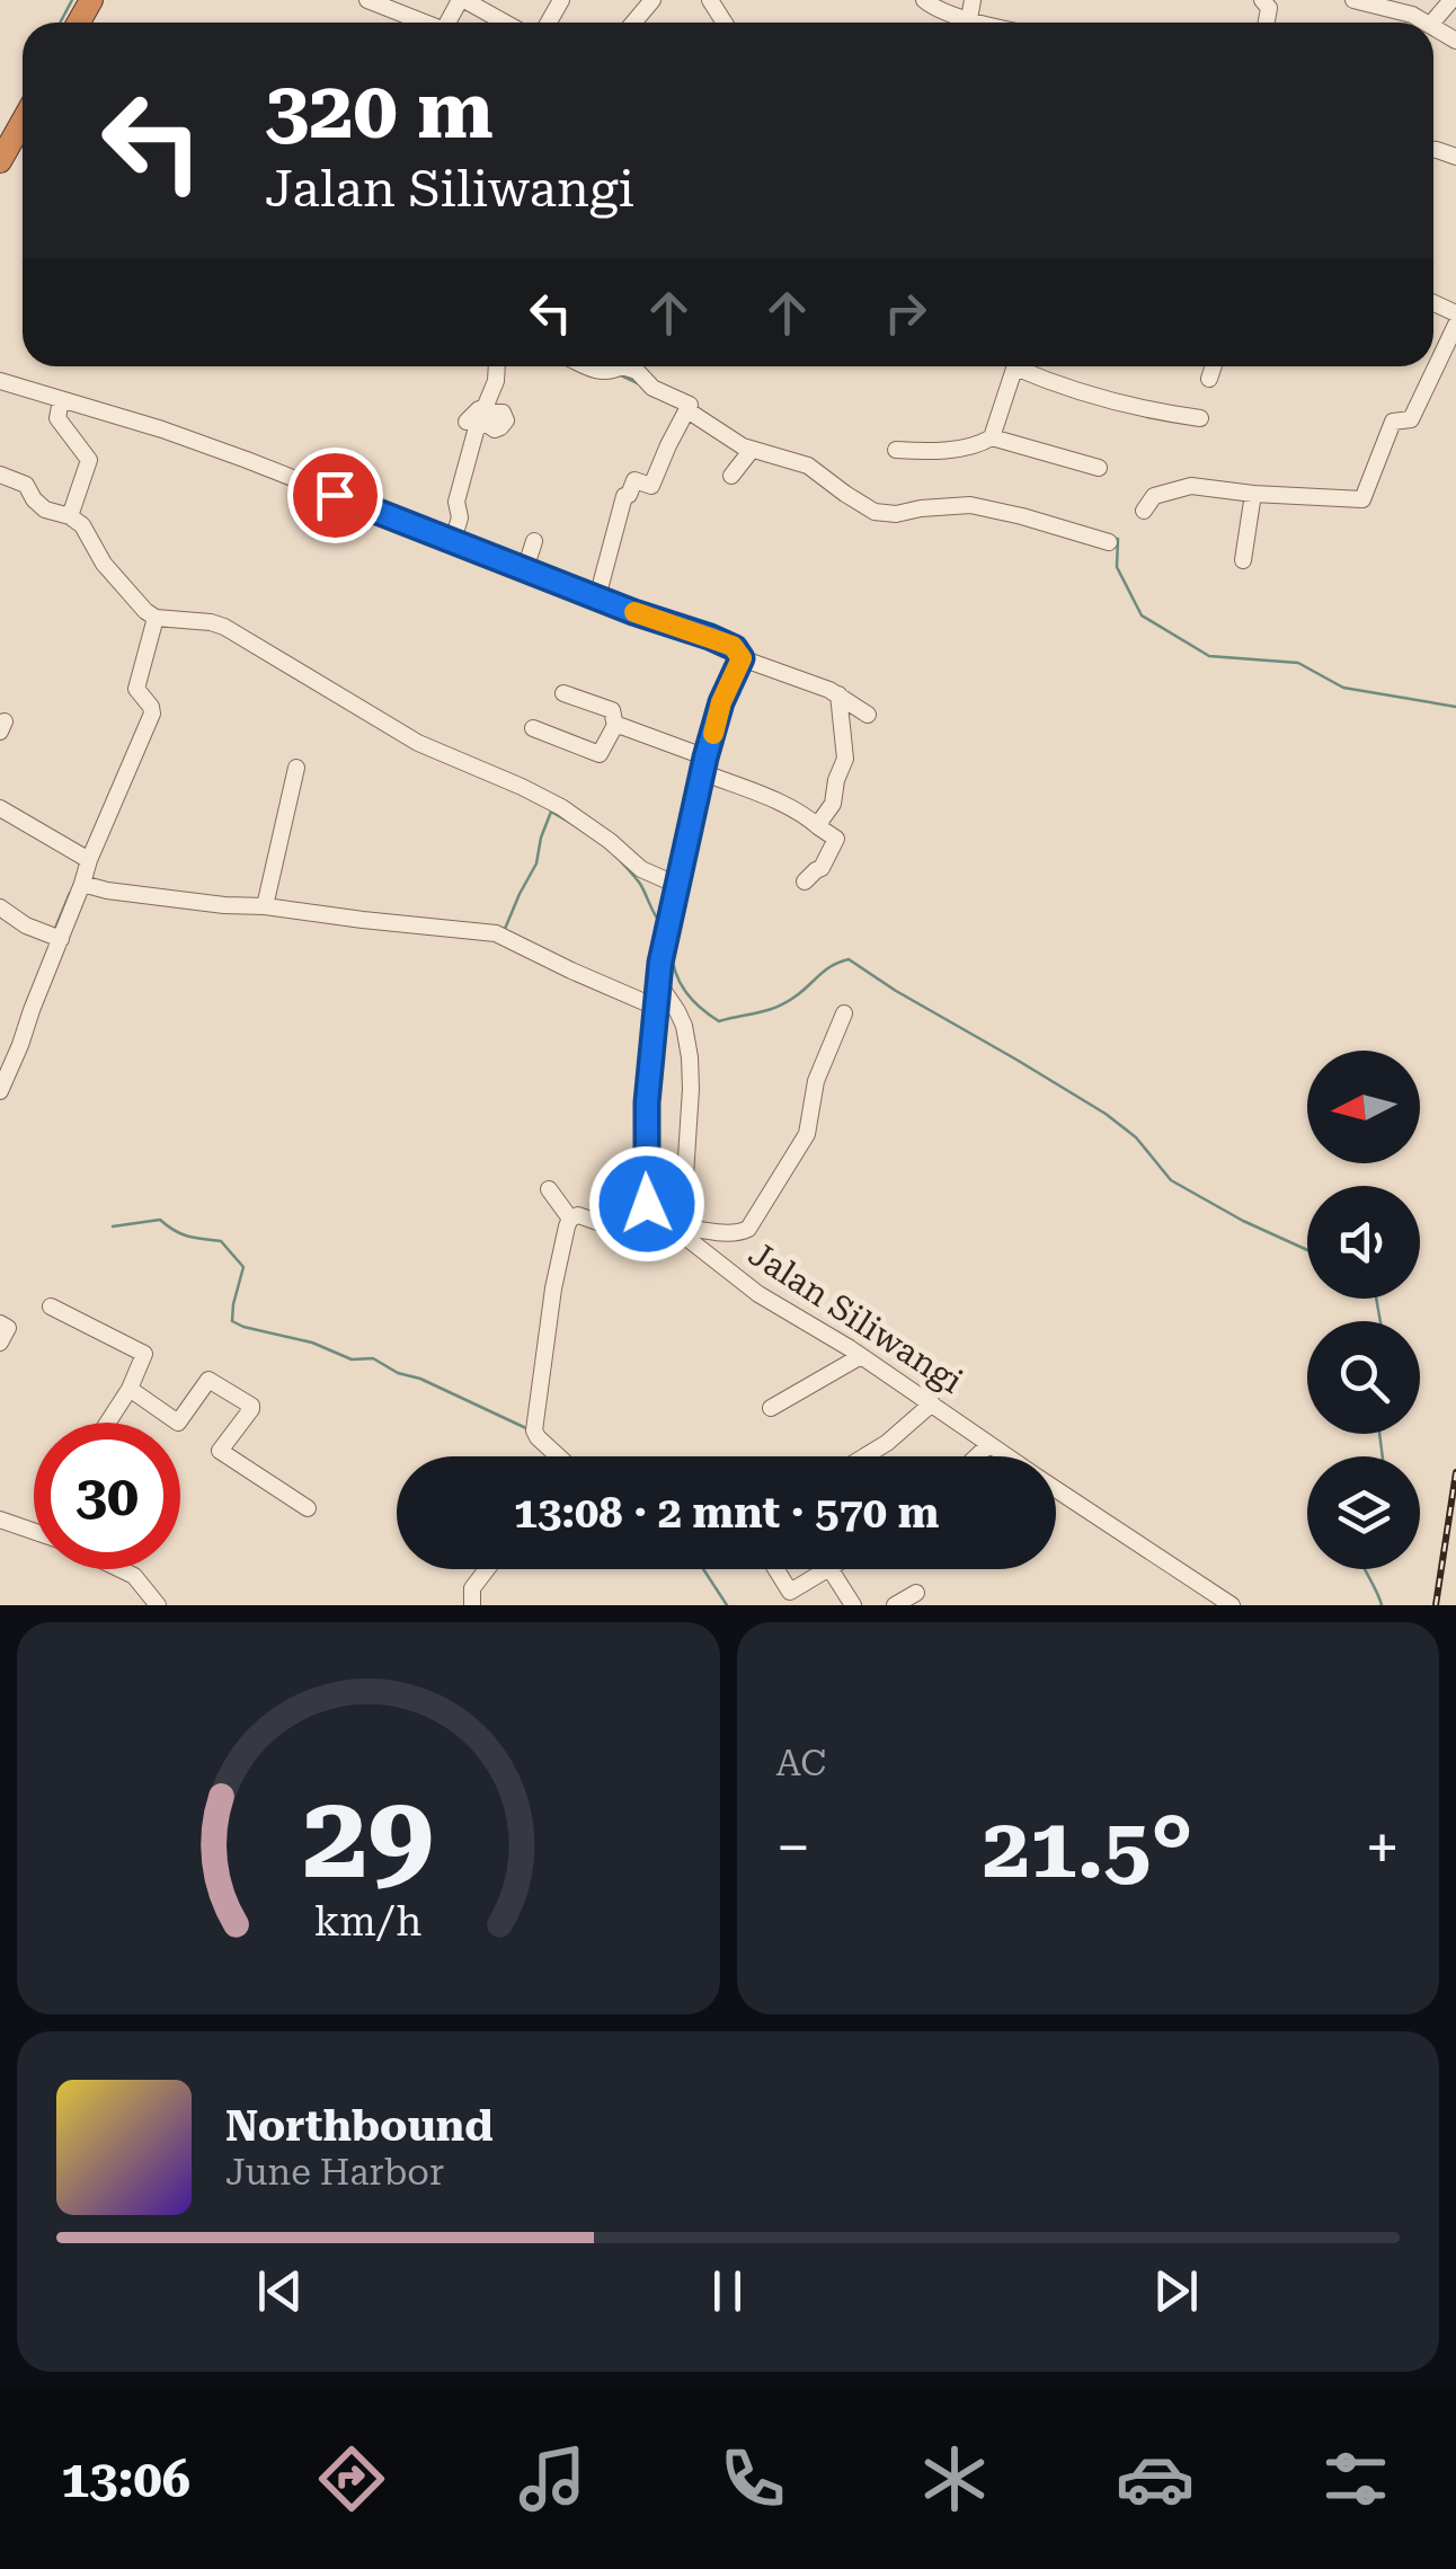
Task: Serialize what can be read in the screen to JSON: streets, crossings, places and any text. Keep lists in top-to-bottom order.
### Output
{
  "streets": {
    "street": ["Jalan Siliwangi"]
  },
  "north": "left",
  "page": {
    "turn": ["320 m", "Jalan Siliwangi"],
    "limit": "30",
    "trip": "13:08 · 2 mnt · 570 m",
    "tile": "AC",
    "heat": ["−", "21.5°", "+"],
    "song": ["Northbound", "June Harbor"],
    "tabs": "13:06",
    "gauge": ["29", "km/h"]
  }
}
